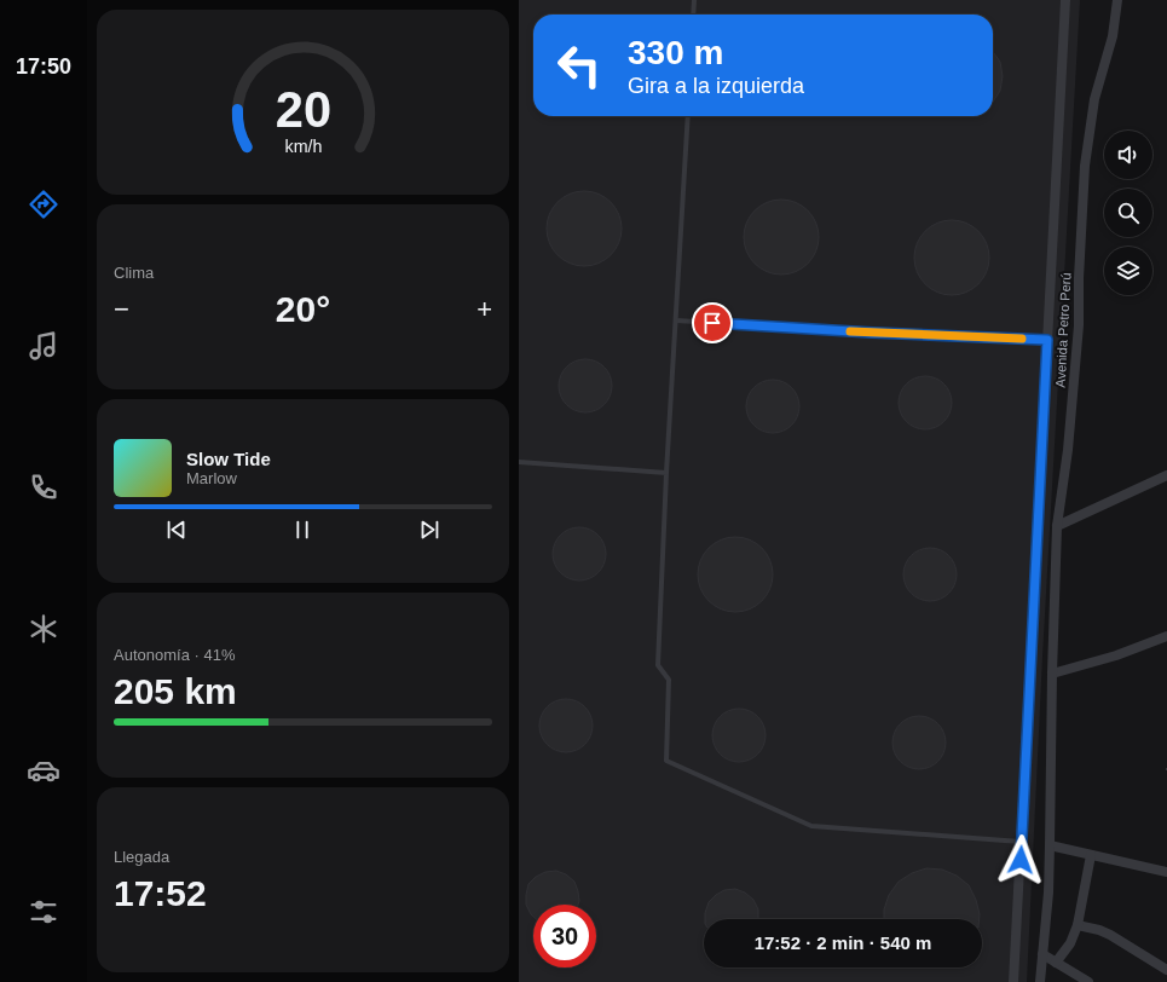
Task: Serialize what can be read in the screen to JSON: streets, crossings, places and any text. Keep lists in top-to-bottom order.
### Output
{
  "streets": {
    "street": ["Avenida Petro Perú"]
  },
  "page": {
    "tabs": "17:50",
    "turn": ["330 m", "Gira a la izquierda"],
    "tile": [
      "Clima",
      ["Autonomía · 41%", "205 km"],
      ["Llegada", "17:52"]
    ],
    "heat": ["−", "20°", "+"],
    "song": ["Slow Tide", "Marlow"],
    "limit": "30",
    "trip": "17:52 · 2 min · 540 m",
    "gauge": ["20", "km/h"]
  }
}
